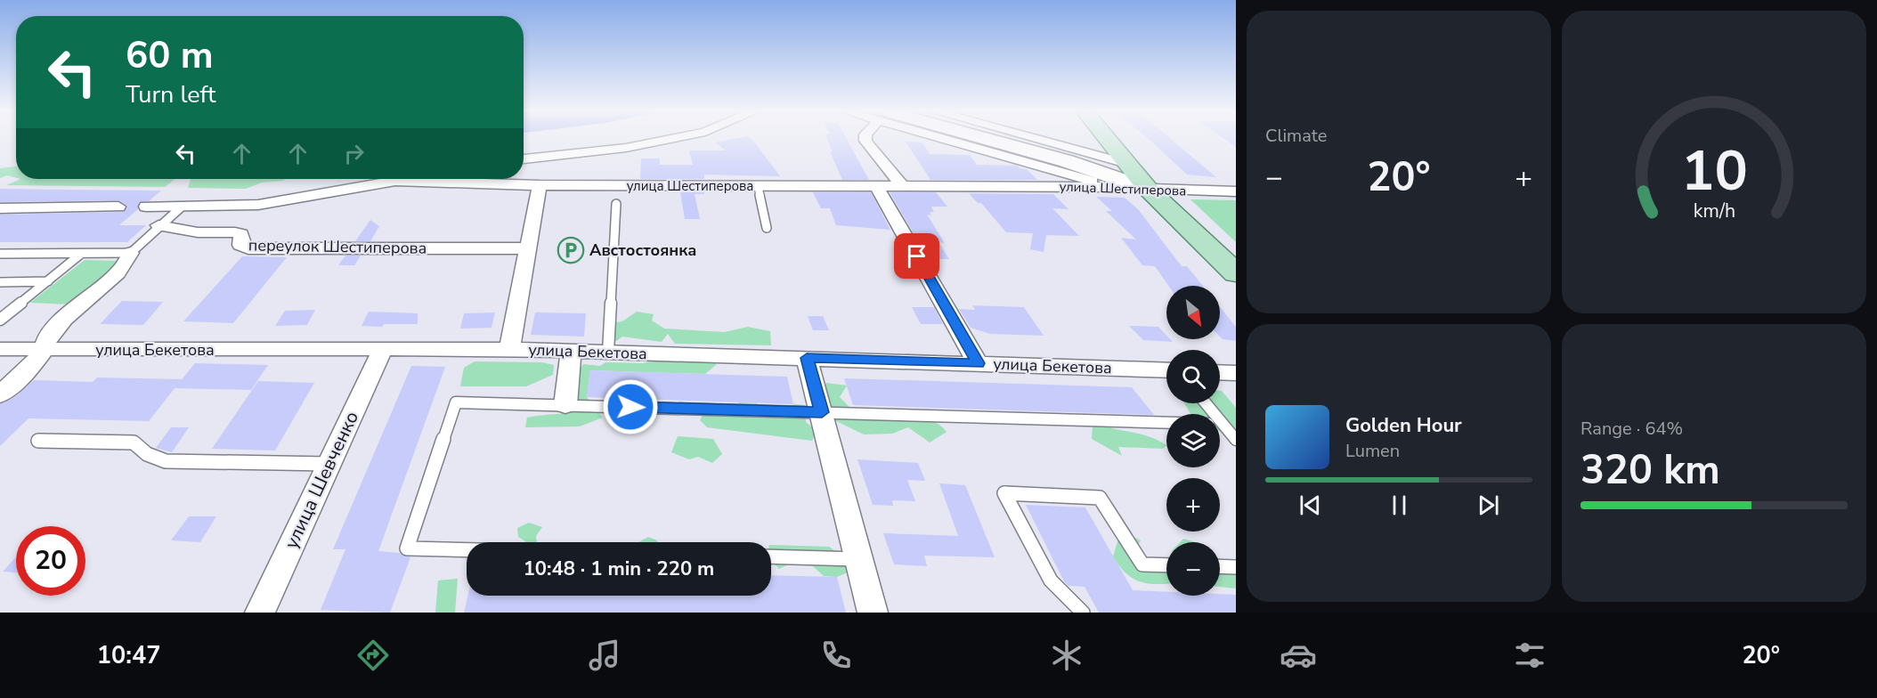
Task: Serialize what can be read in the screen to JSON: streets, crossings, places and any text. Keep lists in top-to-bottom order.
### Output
{
  "streets": {
    "street": [
      "улица Шестиперова",
      "переулок Шестиперова",
      "улица Бекетова",
      "улица Шевченко"
    ]
  },
  "crossings": [
    ["улица Бекетова", "улица Шевченко"]
  ],
  "places": {
    "parking": ["Австостоянка"]
  },
  "north": "bottom right",
  "page": {
    "tile": [
      "Climate",
      ["Range · 64%", "320 km"]
    ],
    "turn": ["60 m", "Turn left"],
    "heat": ["−", "20°", "+"],
    "map_buttons": ["+", "−"],
    "song": ["Golden Hour", "Lumen"],
    "limit": "20",
    "trip": "10:48 · 1 min · 220 m",
    "tabs": ["10:47", "20°"],
    "gauge": ["10", "km/h"]
  }
}
